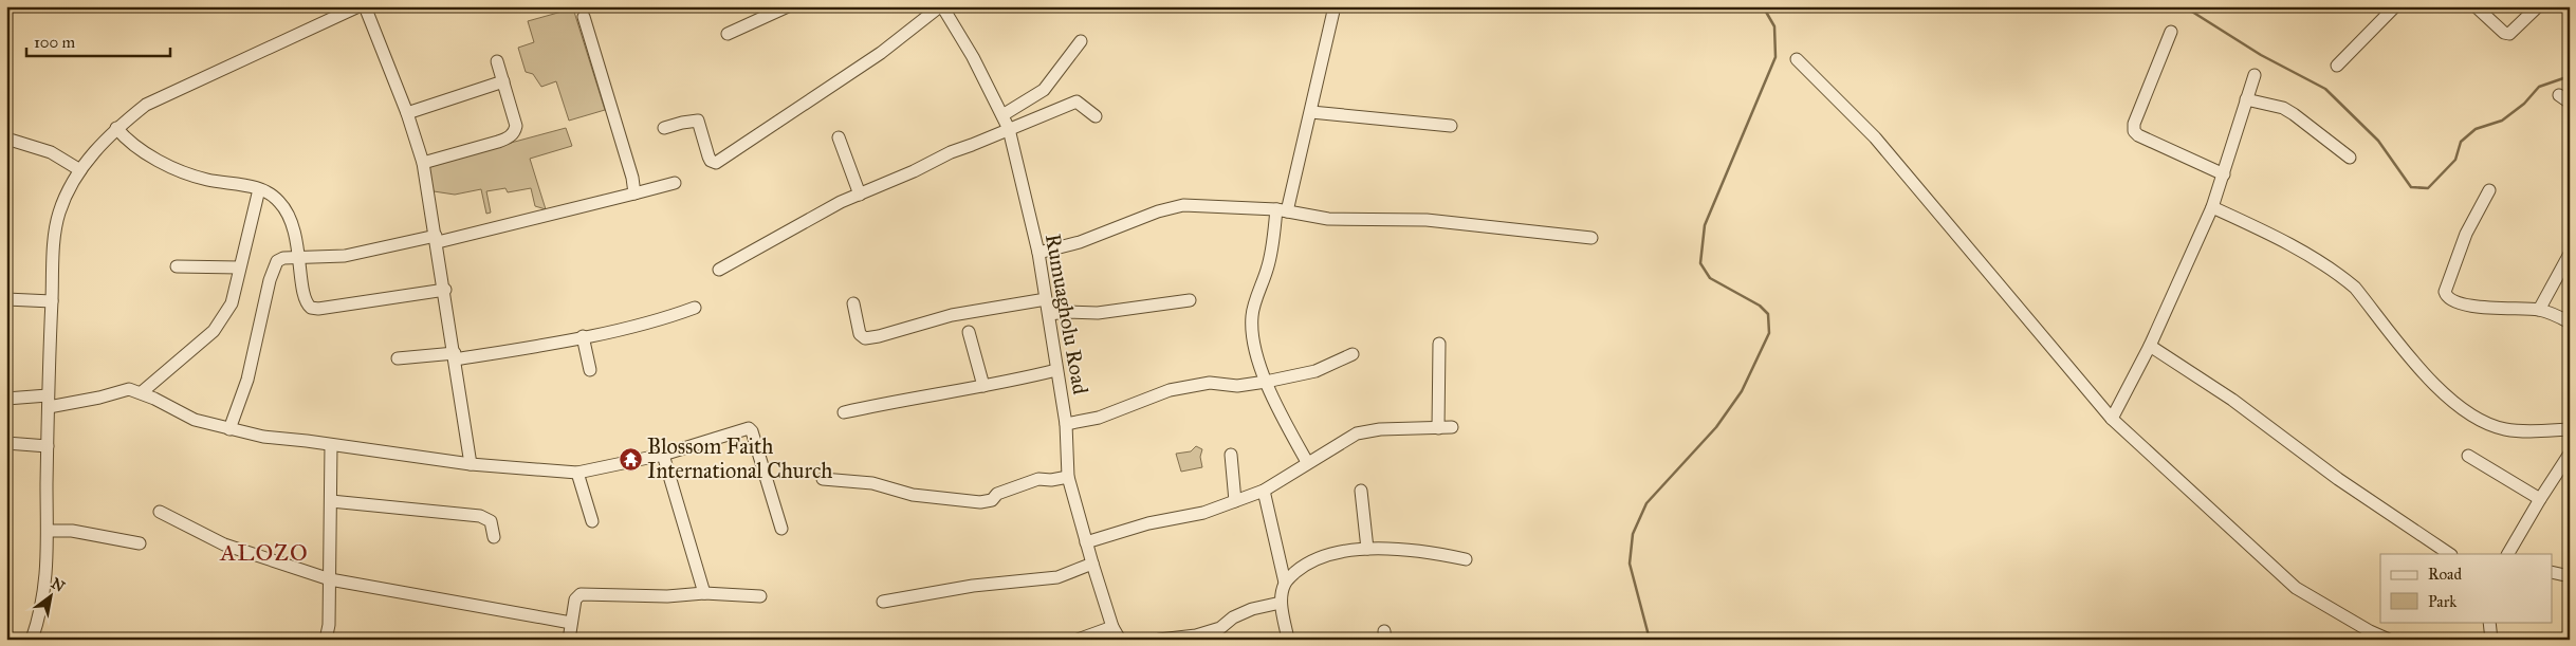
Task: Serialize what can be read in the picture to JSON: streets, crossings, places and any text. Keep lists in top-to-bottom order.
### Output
{
  "streets": {
    "street": ["Rumuagholu Road"]
  },
  "districts": ["ALOZO"],
  "places": {
    "temple": ["Blossom Faith International Church"]
  },
  "legend": ["Road", "Park"],
  "scale_bar": "100 m",
  "north": "top right"
}
